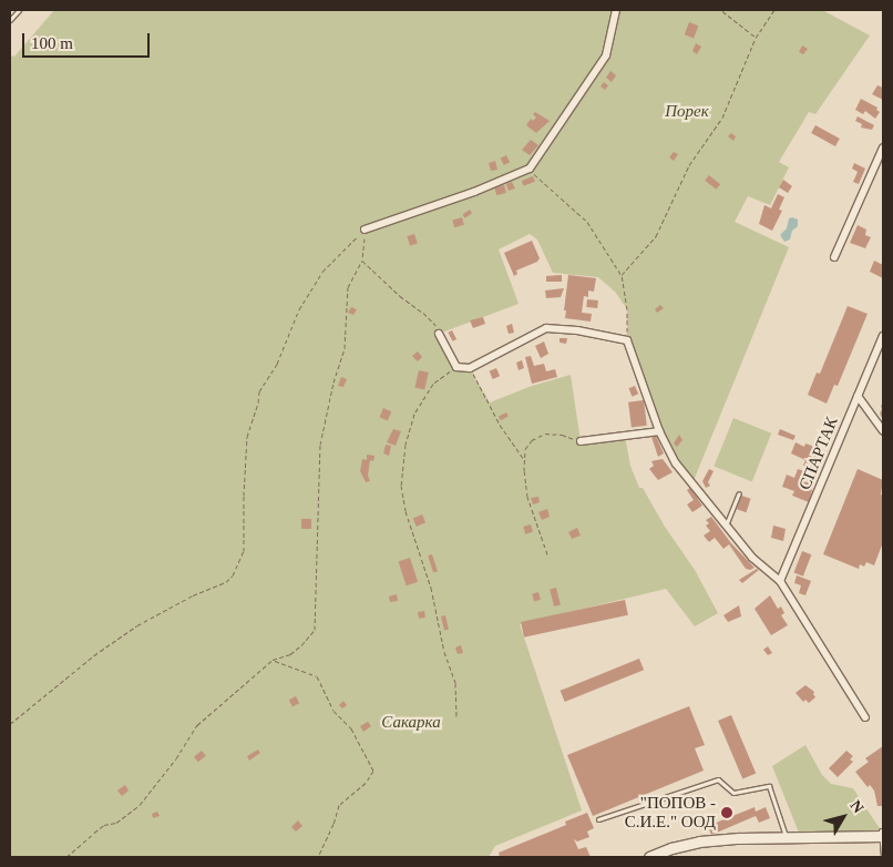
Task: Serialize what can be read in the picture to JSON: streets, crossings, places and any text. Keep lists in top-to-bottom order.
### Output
{
  "streets": {
    "street": ["СПАРТАК"]
  },
  "parks": ["Порек", "Сакарка"],
  "places": ["\"ПОПОВ - С.И.Е.\" ООД"],
  "scale_bar": "100 m",
  "north": "top right"
}
